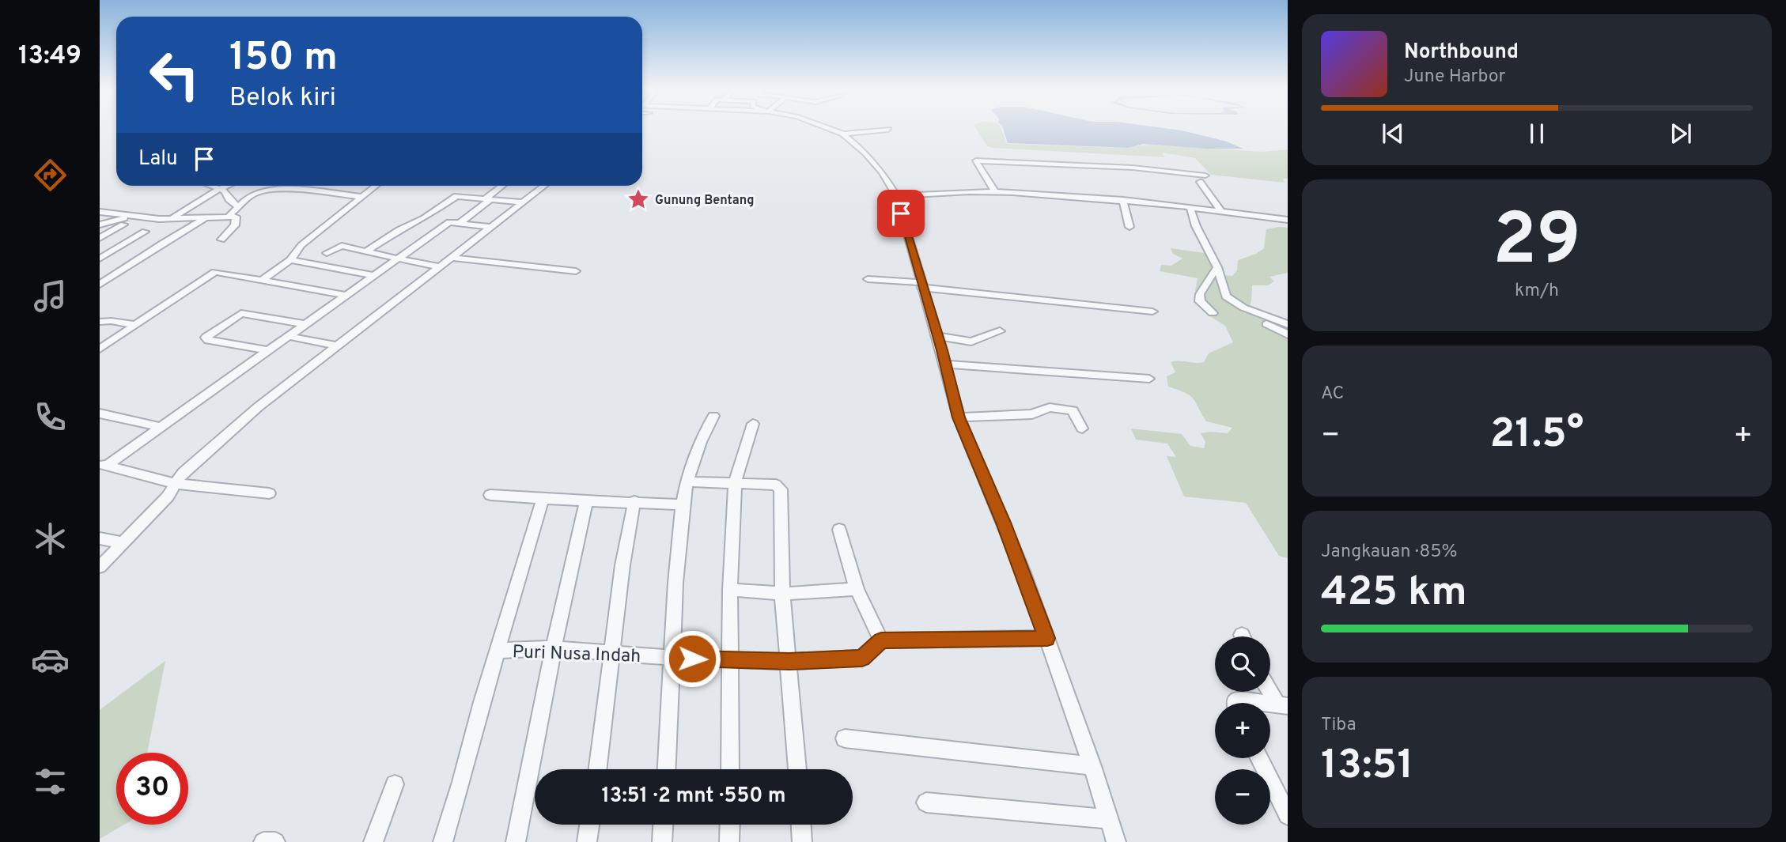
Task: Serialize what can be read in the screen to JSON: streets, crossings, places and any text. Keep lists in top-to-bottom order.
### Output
{
  "streets": {
    "street": ["Puri Nusa Indah"]
  },
  "places": {
    "place": ["Gunung Bentang"]
  },
  "page": {
    "tabs": "13:49",
    "turn": ["150 m", "Belok kiri"],
    "song": ["Northbound", "June Harbor"],
    "then": "Lalu",
    "tile": [
      ["29", "km/h"],
      "AC",
      ["Jangkauan · 85%", "425 km"],
      ["Tiba", "13:51"]
    ],
    "heat": ["−", "21.5°", "+"],
    "map_buttons": ["+", "−"],
    "limit": "30",
    "trip": "13:51 · 2 mnt · 550 m"
  }
}
